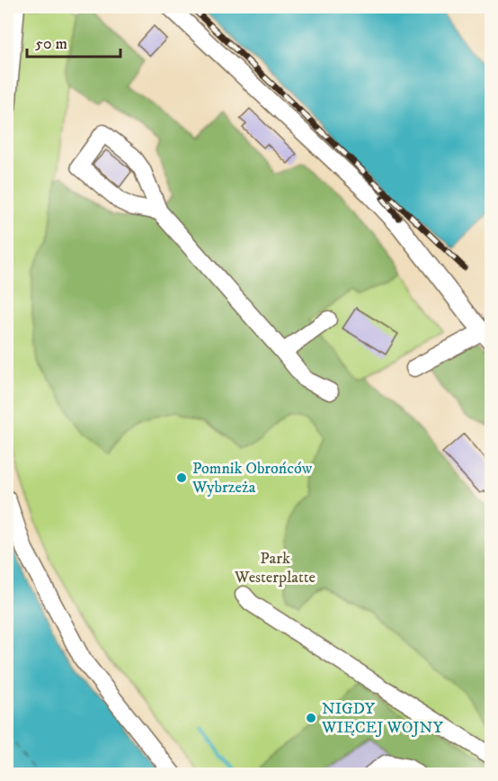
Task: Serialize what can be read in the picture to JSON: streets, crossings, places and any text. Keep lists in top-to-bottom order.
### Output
{
  "parks": ["Park Westerplatte"],
  "places": ["Pomnik Obrońców Wybrzeża", "NIGDY WIĘCEJ WOJNY"],
  "scale_bar": "50 m"
}
